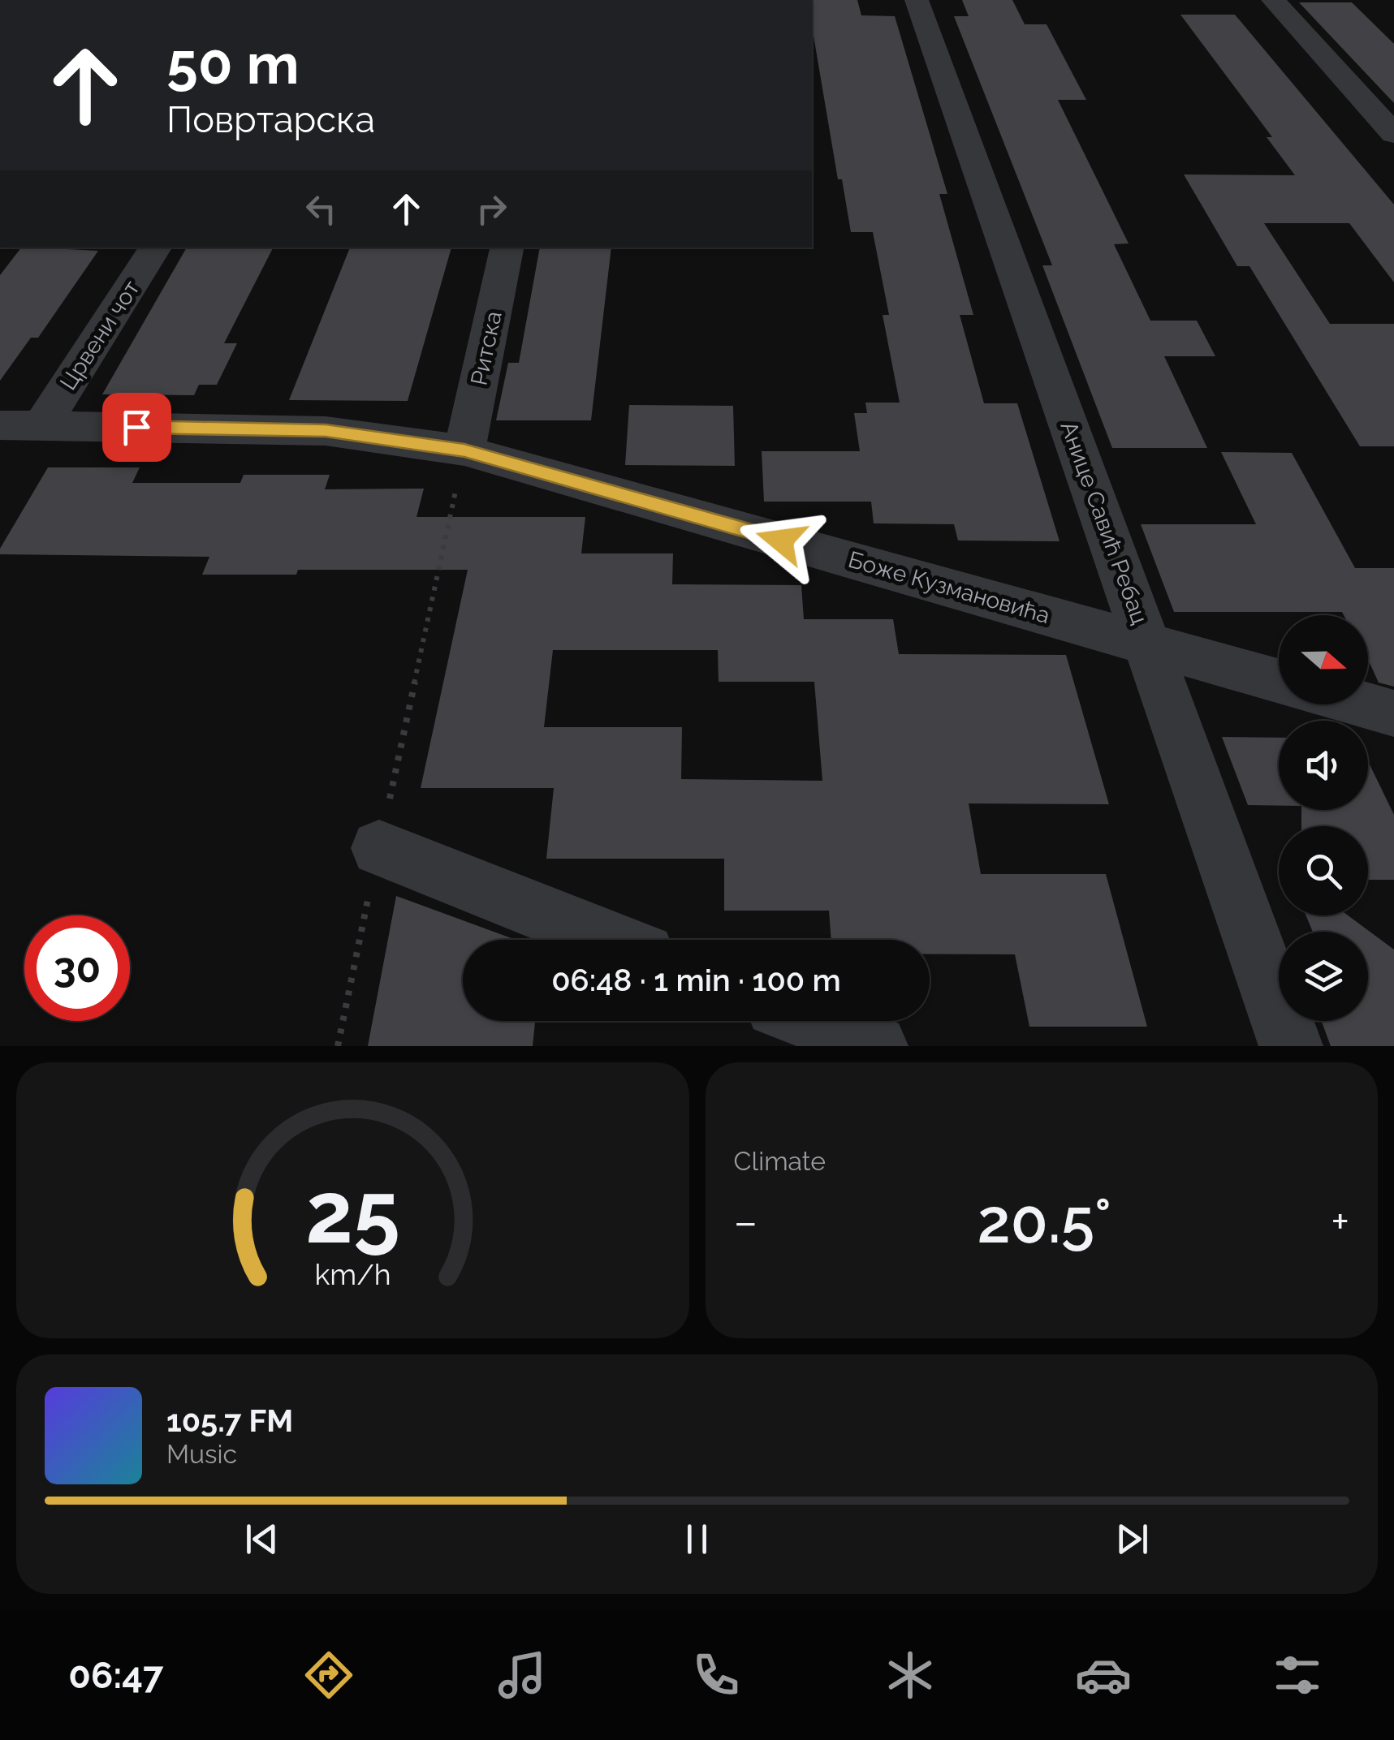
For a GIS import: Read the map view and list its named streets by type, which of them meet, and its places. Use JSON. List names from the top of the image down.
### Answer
{
  "streets": {
    "street": [
      "Црвени чот",
      "Ритска",
      "Анице Савић Ребац",
      "Боже Кузмановића"
    ]
  },
  "crossings": [
    ["Црвени чот", "Боже Кузмановића"],
    ["Ритска", "Боже Кузмановића"],
    ["Анице Савић Ребац", "Боже Кузмановића"]
  ],
  "north": "right",
  "page": {
    "turn": ["50 m", "Повртарска"],
    "limit": "30",
    "trip": "06:48 · 1 min · 100 m",
    "tile": "Climate",
    "heat": ["−", "20.5°", "+"],
    "song": ["105.7 FM", "Music"],
    "tabs": "06:47",
    "gauge": ["25", "km/h"]
  }
}
